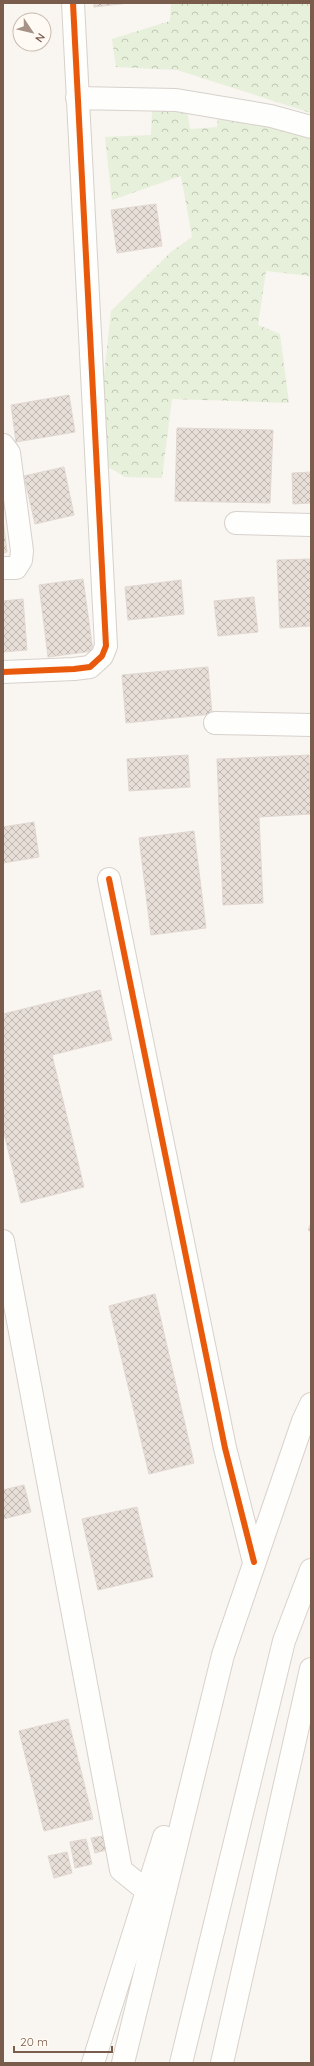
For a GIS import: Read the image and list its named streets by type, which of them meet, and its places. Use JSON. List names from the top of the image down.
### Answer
{
  "scale_bar": "20 m",
  "north": "bottom right"
}
